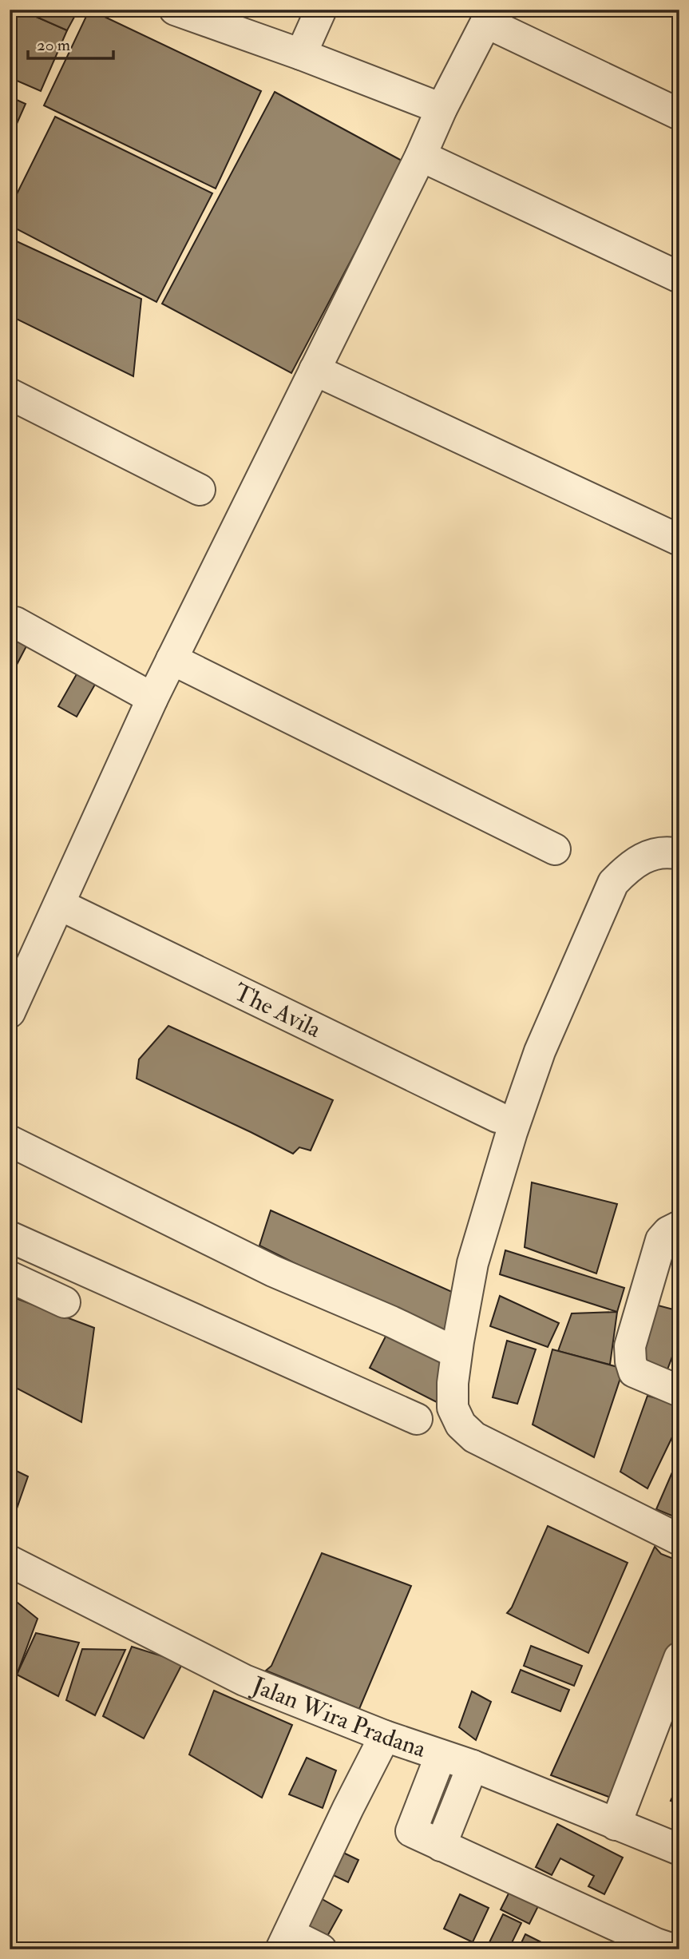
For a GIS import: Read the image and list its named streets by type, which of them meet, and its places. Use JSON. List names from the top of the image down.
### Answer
{
  "streets": {
    "street": ["The Avila", "Jalan Wira Pradana"]
  },
  "scale_bar": "20 m"
}
